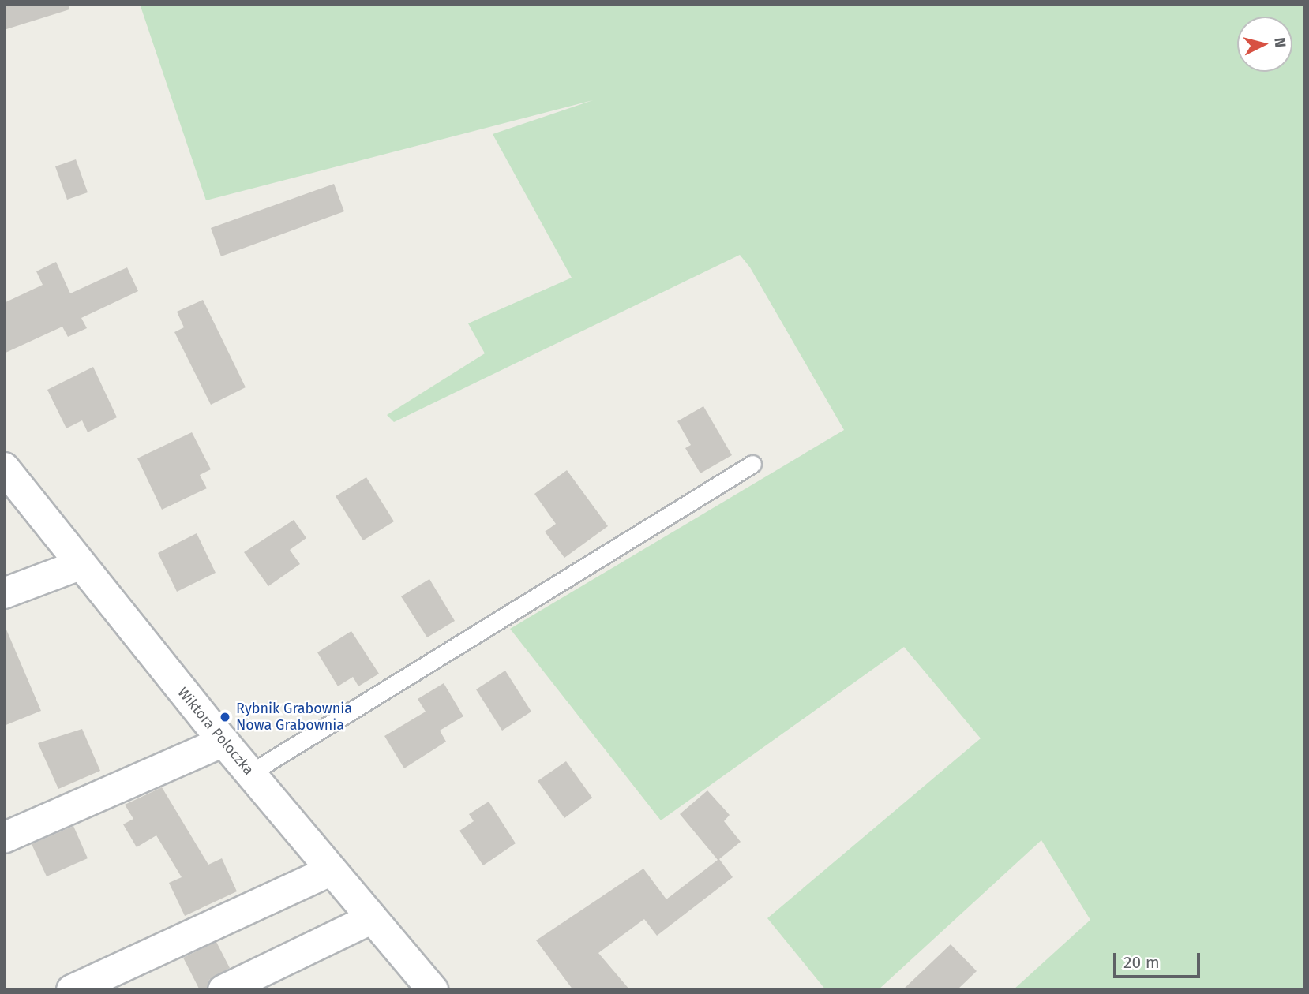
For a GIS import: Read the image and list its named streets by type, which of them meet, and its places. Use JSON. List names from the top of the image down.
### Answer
{
  "streets": {
    "street": ["Wiktora Poloczka"]
  },
  "places": ["Rybnik Grabownia Nowa Grabownia"],
  "scale_bar": "20 m",
  "north": "right"
}
